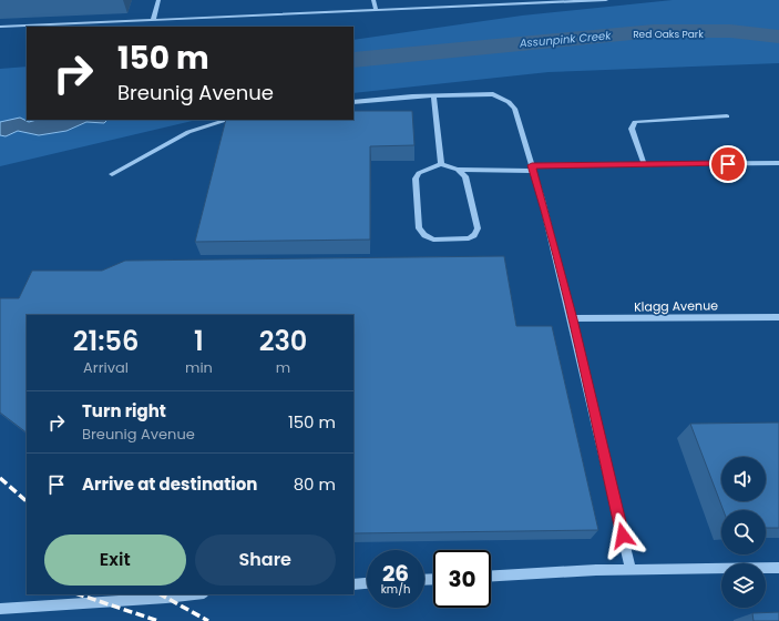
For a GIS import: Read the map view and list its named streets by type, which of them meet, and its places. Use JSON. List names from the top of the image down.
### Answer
{
  "streets": {
    "street": ["Klagg Avenue"]
  },
  "water": ["Assunpink Creek"],
  "parks": ["Red Oaks Park"],
  "page": {
    "turn": ["150 m", "Breunig Avenue"],
    "eta": [
      "21:56",
      "Arrival",
      "1",
      "min",
      "230",
      "m"
    ],
    "list": [
      {
        "name": "Turn right",
        "note": "Breunig Avenue",
        "value": "150 m"
      },
      {
        "name": "Arrive at destination",
        "value": "80 m"
      }
    ],
    "buttons": ["Exit", "Share"],
    "speed": "26 km/h",
    "limit": "30"
  }
}
